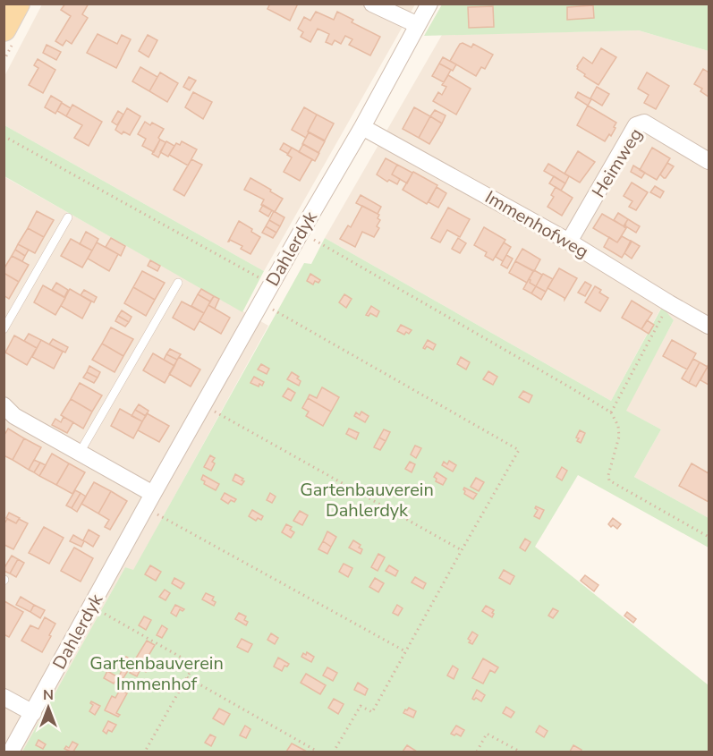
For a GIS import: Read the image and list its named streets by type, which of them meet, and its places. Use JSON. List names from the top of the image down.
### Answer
{
  "streets": {
    "street": ["Heimweg", "Immenhofweg", "Dahlerdyk"]
  },
  "crossings": [
    ["Heimweg", "Immenhofweg"],
    ["Immenhofweg", "Dahlerdyk"]
  ],
  "parks": ["Gartenbauverein Dahlerdyk", "Gartenbauverein Immenhof"],
  "north": "top"
}
